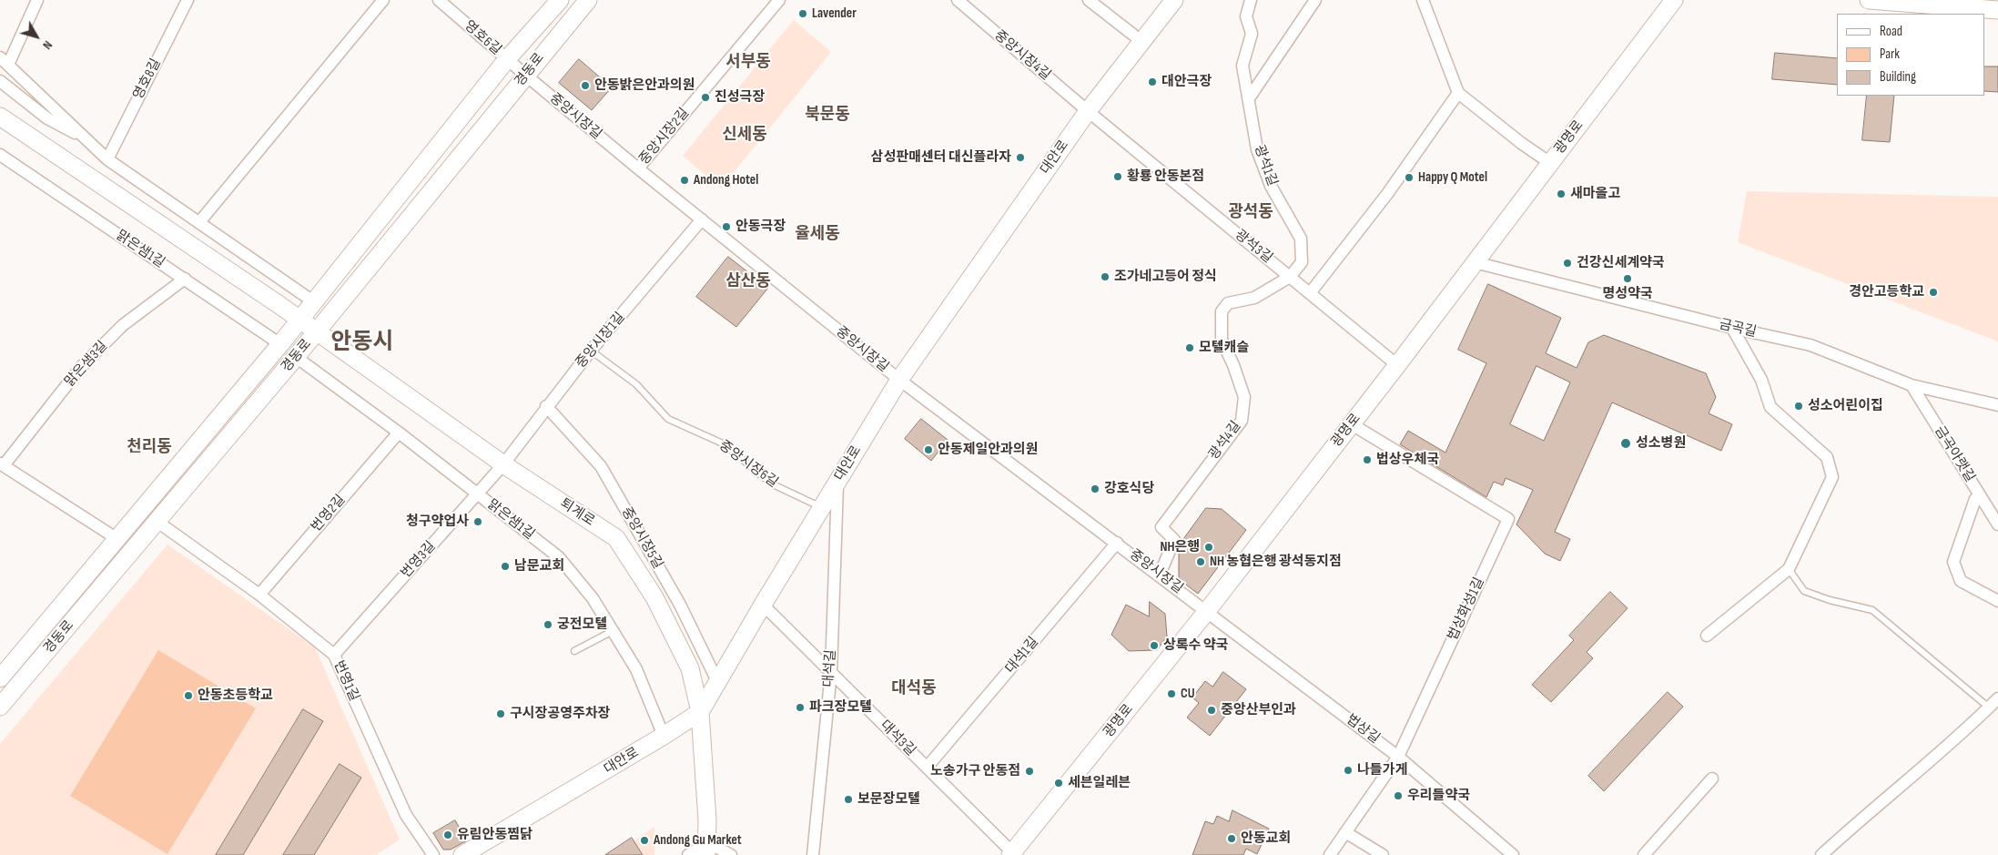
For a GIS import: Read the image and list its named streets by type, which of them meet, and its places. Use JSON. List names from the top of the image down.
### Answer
{
  "streets": {
    "street": [
      "영호6길",
      "중앙시장4길",
      "경동로",
      "영호8길",
      "중앙시장길",
      "중앙시장2길",
      "광명로",
      "대안로",
      "광석1길",
      "광석3길",
      "맑은샘1길",
      "금곡길",
      "중앙시장1길",
      "맑은샘3길",
      "광석4길",
      "금곡아랫길",
      "퇴계로",
      "번영2길",
      "중앙시장5길",
      "번영3길",
      "법상화성1길",
      "대석1길",
      "대석길",
      "번영1길",
      "법상길",
      "대석3길"
    ],
    "lane": ["중앙시장6길"]
  },
  "crossings": [
    ["영호6길", "경동로"],
    ["영호6길", "중앙시장길"],
    ["중앙시장4길", "대안로"],
    ["중앙시장4길", "광석3길"],
    ["경동로", "중앙시장길"],
    ["경동로", "맑은샘1길"],
    ["경동로", "퇴계로"],
    ["경동로", "번영1길"],
    ["중앙시장길", "중앙시장2길"],
    ["중앙시장길", "광명로"],
    ["중앙시장길", "대안로"],
    ["중앙시장길", "중앙시장1길"],
    ["중앙시장길", "광석4길"],
    ["중앙시장길", "대석1길"],
    ["중앙시장길", "법상길"],
    ["광명로", "광석3길"],
    ["광명로", "금곡길"],
    ["광명로", "법상화성1길"],
    ["광명로", "법상길"],
    ["광명로", "대석3길"],
    ["대안로", "광석3길"],
    ["대안로", "맑은샘1길"],
    ["대안로", "중앙시장6길"],
    ["대안로", "퇴계로"],
    ["대안로", "중앙시장5길"],
    ["대안로", "대석길"],
    ["대안로", "대석3길"],
    ["광석1길", "광석3길"],
    ["광석1길", "광석4길"],
    ["광석3길", "광석4길"],
    ["맑은샘1길", "맑은샘3길"],
    ["맑은샘1길", "번영2길"],
    ["맑은샘1길", "번영3길"],
    ["금곡길", "금곡아랫길"],
    ["중앙시장1길", "중앙시장6길"],
    ["중앙시장1길", "퇴계로"],
    ["중앙시장1길", "중앙시장5길"],
    ["중앙시장1길", "번영3길"],
    ["퇴계로", "번영3길"],
    ["번영2길", "번영1길"],
    ["번영3길", "번영1길"],
    ["법상화성1길", "법상길"],
    ["대석1길", "대석3길"],
    ["대석길", "대석3길"]
  ],
  "districts": [
    "서부동",
    "북문동",
    "신세동",
    "광석동",
    "율세동",
    "삼산동",
    "안동시",
    "천리동",
    "대석동"
  ],
  "places": [
    "Lavender",
    "대안극장",
    "안동밝은안과의원",
    "진성극장",
    "삼성판매센터 대신플라자",
    "황룡 안동본점",
    "Happy Q Motel",
    "Andong Hotel",
    "새마을고",
    "안동극장",
    "건강신세계약국",
    "조가네고등어 정식",
    "명성약국",
    "경안고등학교",
    "모텔캐슬",
    "성소어린이집",
    "성소병원",
    "안동제일안과의원",
    "법상우체국",
    "강호식당",
    "청구약업사",
    "NH은행",
    "NH 농협은행 광석동지점",
    "남문교회",
    "궁전모텔",
    "상록수 약국",
    "CU",
    "안동초등학교",
    "파크장모텔",
    "중앙산부인과",
    "구시장공영주차장",
    "나들가게",
    "노송가구 안동점",
    "세븐일레븐",
    "우리들약국",
    "보문장모텔",
    "유림안동찜닭",
    "안동교회",
    "Andong Gu Market"
  ],
  "legend": ["Road", "Park", "Building"],
  "north": "bottom right"
}
